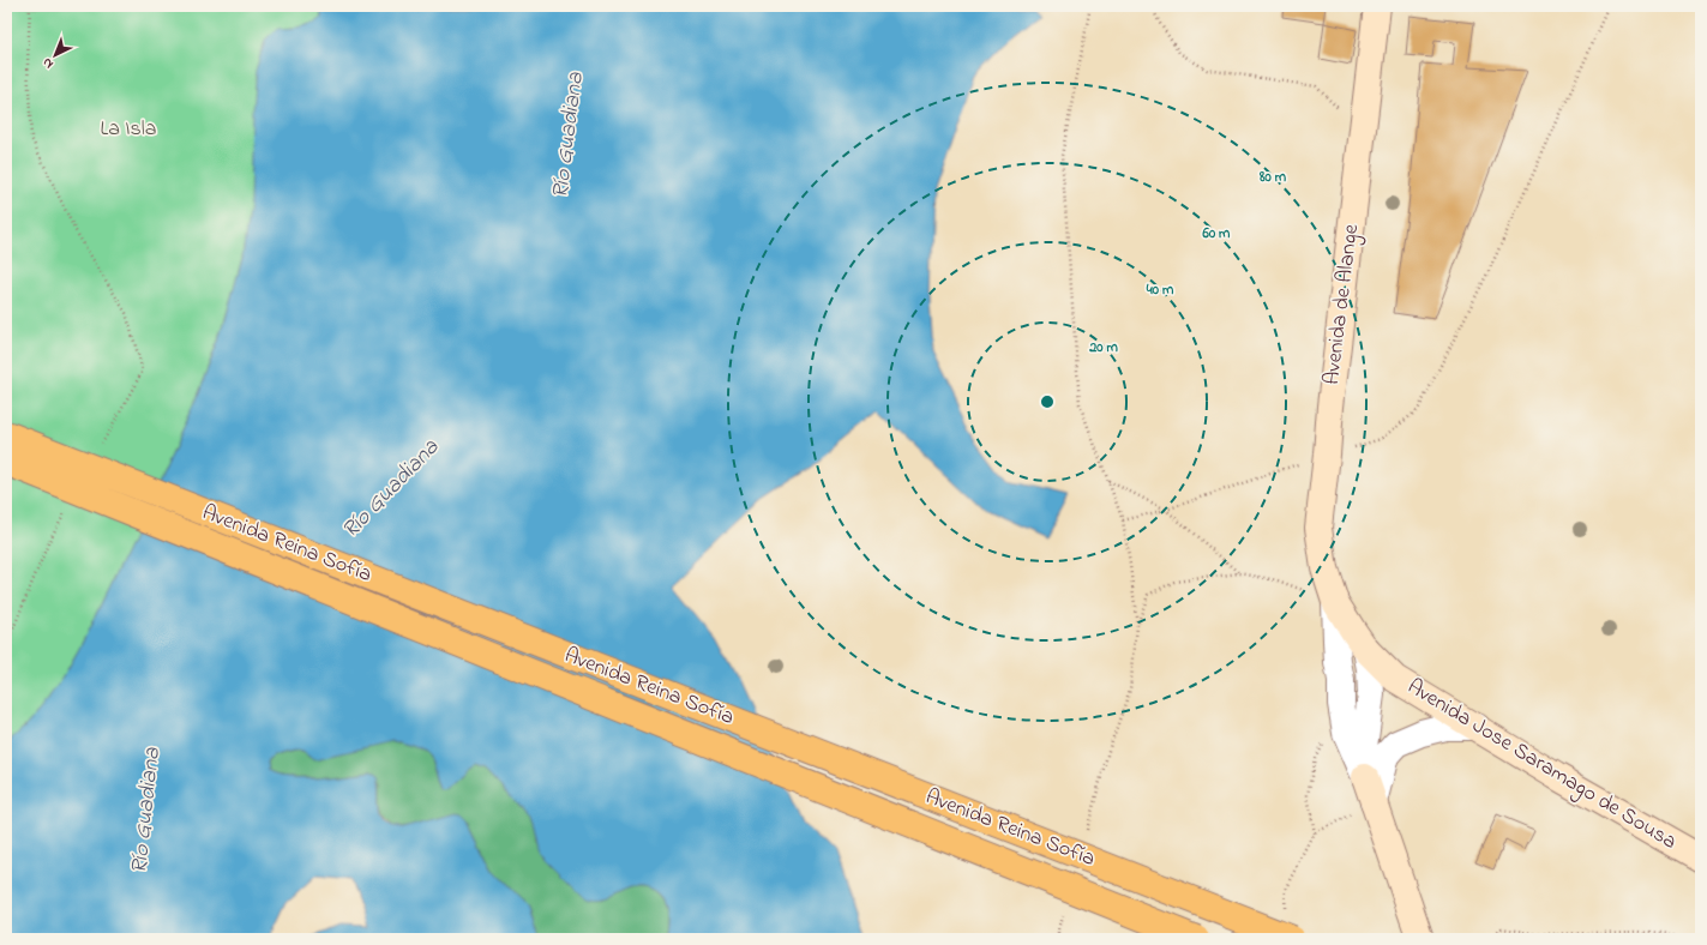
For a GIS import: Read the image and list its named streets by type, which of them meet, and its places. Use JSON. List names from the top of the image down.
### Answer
{
  "streets": {
    "highway": ["Avenida Reina Sofía"],
    "street": ["Avenida de Alange", "Avenida Jose Saramago de Sousa"]
  },
  "crossings": [
    ["Avenida de Alange", "Avenida Jose Saramago de Sousa"]
  ],
  "water": ["Río Guadiana"],
  "parks": ["La Isla"],
  "north": "bottom left",
  "rings": [
    "80 m",
    "60 m",
    "40 m",
    "20 m"
  ]
}
